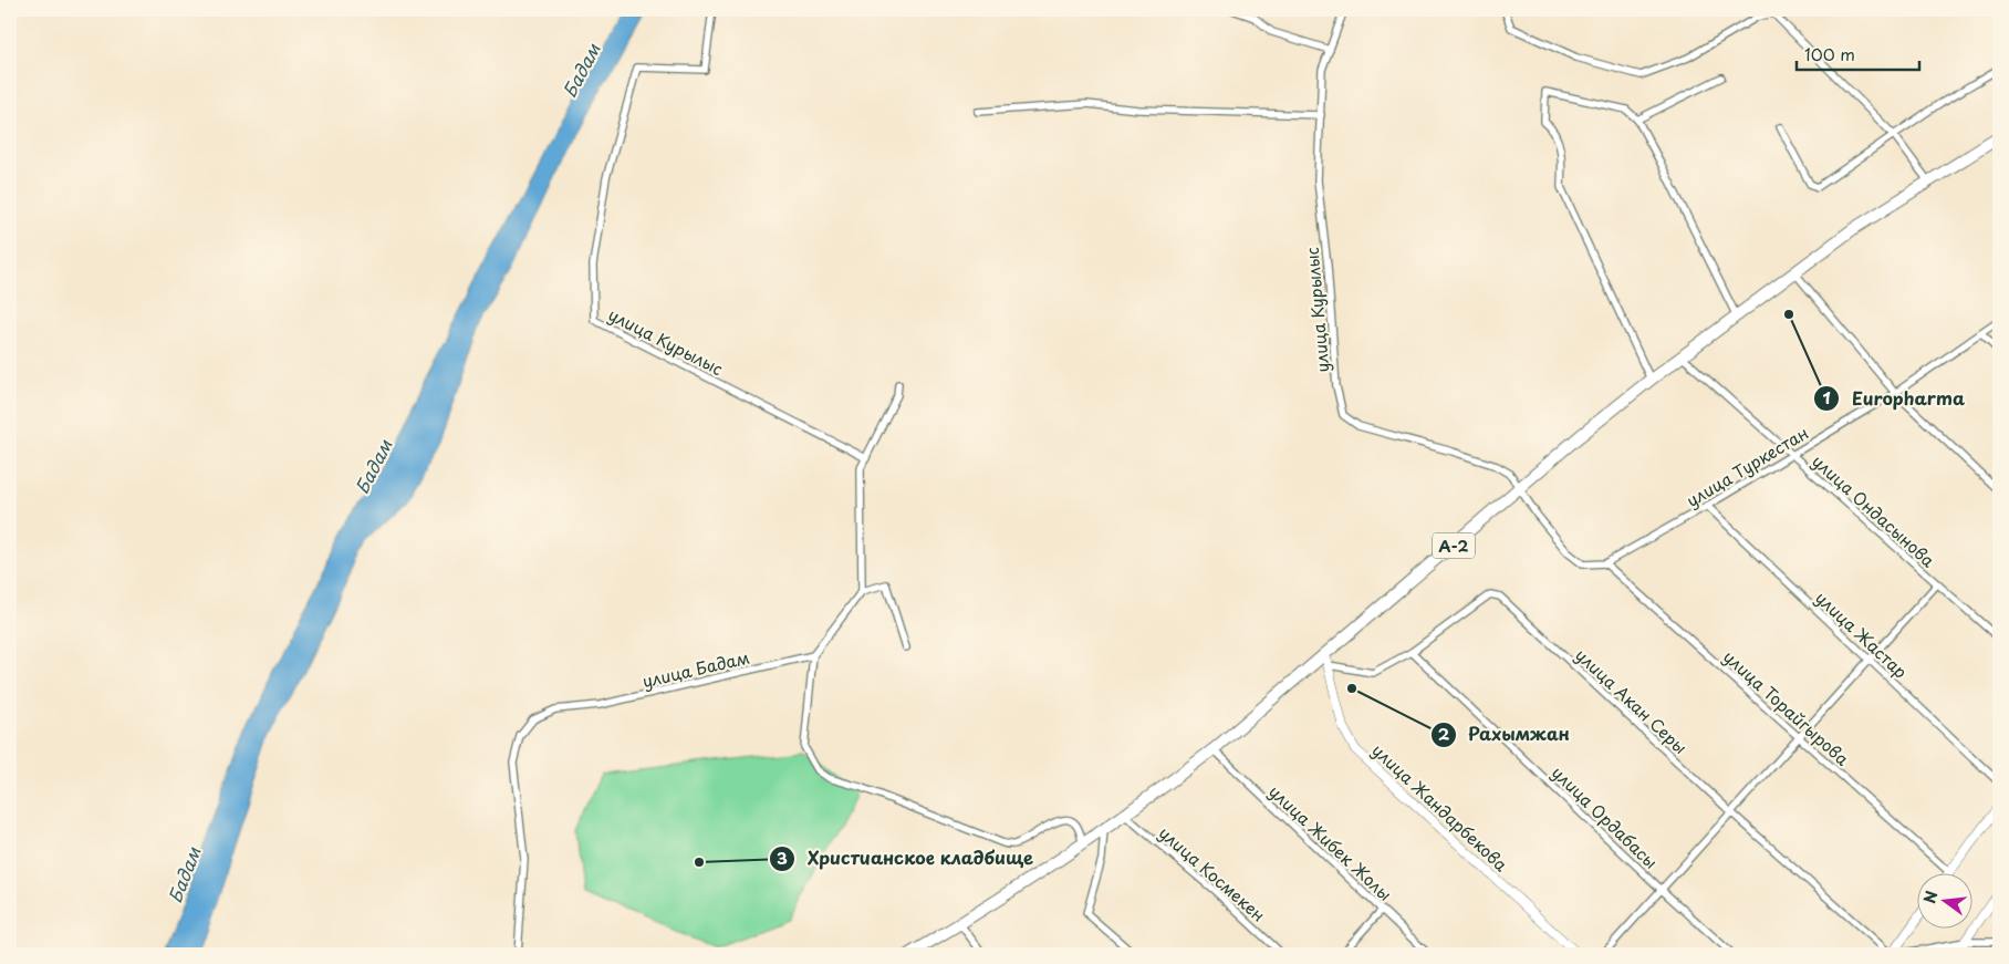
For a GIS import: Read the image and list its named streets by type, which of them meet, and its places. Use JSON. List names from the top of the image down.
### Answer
{
  "streets": {
    "highway": ["A-2"],
    "street": [
      "улица Курылыс",
      "улица Туркестан",
      "улица Ондасынова",
      "улица Жастар",
      "улица Бадам",
      "улица Акан Серы",
      "улица Торайгырова",
      "улица Жандарбекова",
      "улица Ордабасы",
      "улица Жибек Жолы",
      "улица Космекен"
    ]
  },
  "crossings": [
    ["улица Курылыс", "A-2"],
    ["улица Туркестан", "улица Ондасынова"],
    ["улица Туркестан", "улица Жастар"],
    ["улица Туркестан", "улица Торайгырова"],
    ["улица Ондасынова", "A-2"],
    ["A-2", "улица Акан Серы"],
    ["A-2", "улица Жандарбекова"],
    ["A-2", "улица Жибек Жолы"],
    ["A-2", "улица Космекен"],
    ["улица Акан Серы", "улица Жандарбекова"],
    ["улица Акан Серы", "улица Ордабасы"]
  ],
  "water": ["Бадам"],
  "places": ["Europharma", "Рахымжан", "Христианское кладбище"],
  "scale_bar": "100 m",
  "north": "left"
}
